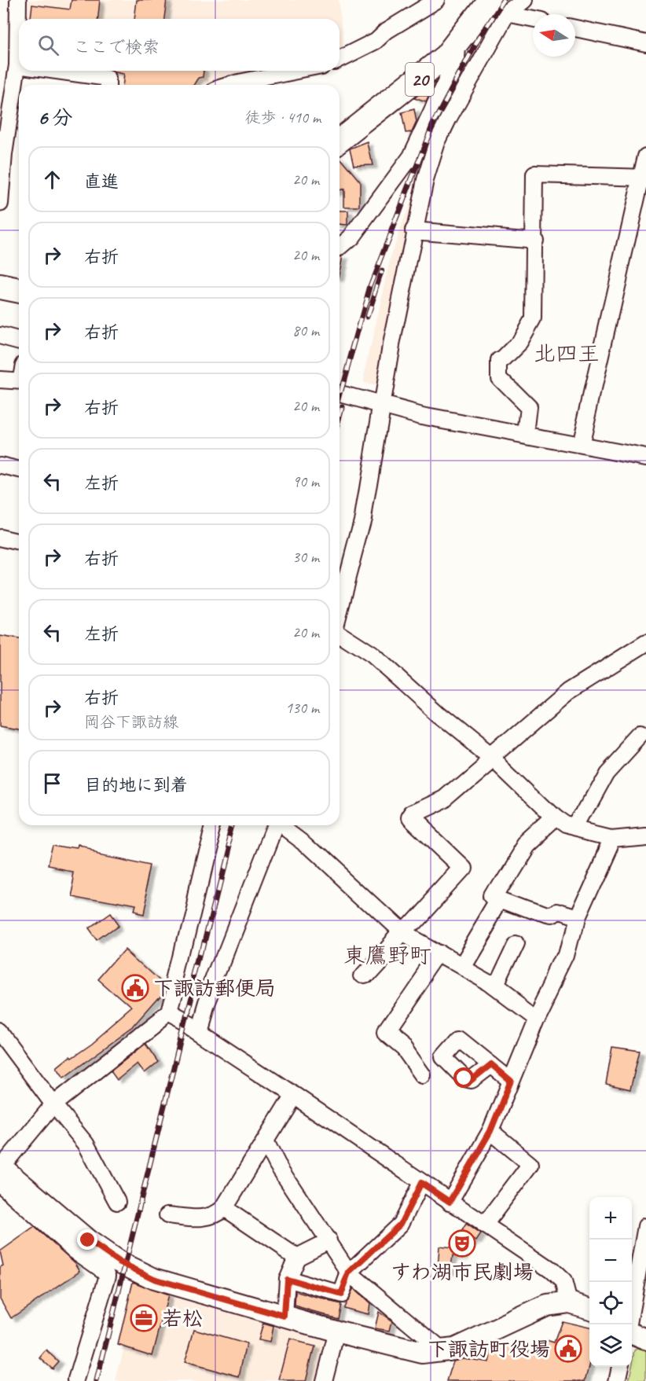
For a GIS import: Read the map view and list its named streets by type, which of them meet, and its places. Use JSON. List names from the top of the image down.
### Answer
{
  "streets": {
    "highway": ["20"]
  },
  "districts": ["北四王", "東鷹野町"],
  "places": {
    "public building": ["下諏訪郵便局", "下諏訪町役場"],
    "theatre": ["すわ湖市民劇場"],
    "office": ["若松"]
  },
  "north": "left",
  "page": {
    "search": "ここで検索",
    "heading": ["6 分", "徒歩 · 410 m"],
    "list": [
      ["直進", "20 m"],
      ["右折", "20 m"],
      ["右折", "80 m"],
      ["右折", "20 m"],
      ["左折", "90 m"],
      ["右折", "30 m"],
      ["左折", "20 m"],
      ["右折", "岡谷下諏訪線", "130 m"],
      "目的地に到着"
    ],
    "map_buttons": ["+", "−"]
  }
}
